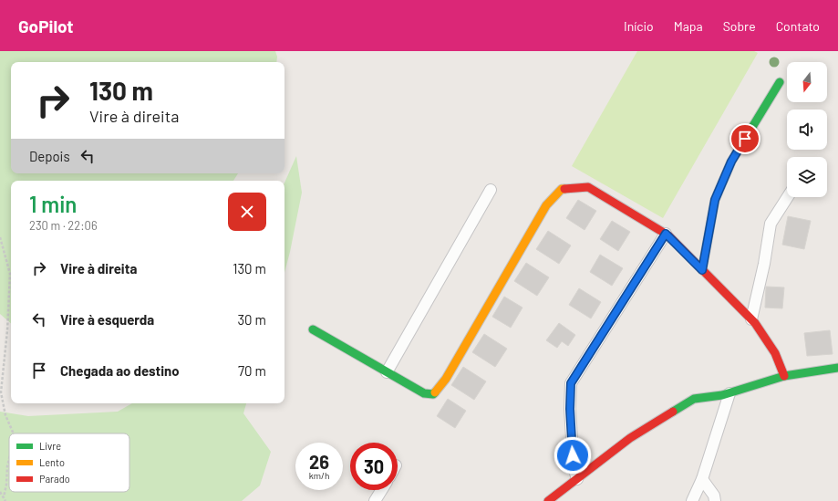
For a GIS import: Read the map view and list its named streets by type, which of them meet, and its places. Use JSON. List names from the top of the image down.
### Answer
{
  "legend": ["Livre", "Lento", "Parado"],
  "north": "bottom",
  "page": {
    "header": "GoPilot",
    "nav": [
      "Início",
      "Mapa",
      "Sobre",
      "Contato"
    ],
    "turn": ["130 m", "Vire à direita"],
    "then": "Depois",
    "heading": ["1 min", "230 m · 22:06"],
    "list": [
      {
        "name": "Vire à direita",
        "value": "130 m"
      },
      {
        "name": "Vire à esquerda",
        "value": "30 m"
      },
      {
        "name": "Chegada ao destino",
        "value": "70 m"
      }
    ],
    "speed": "26 km/h",
    "limit": "30"
  }
}
